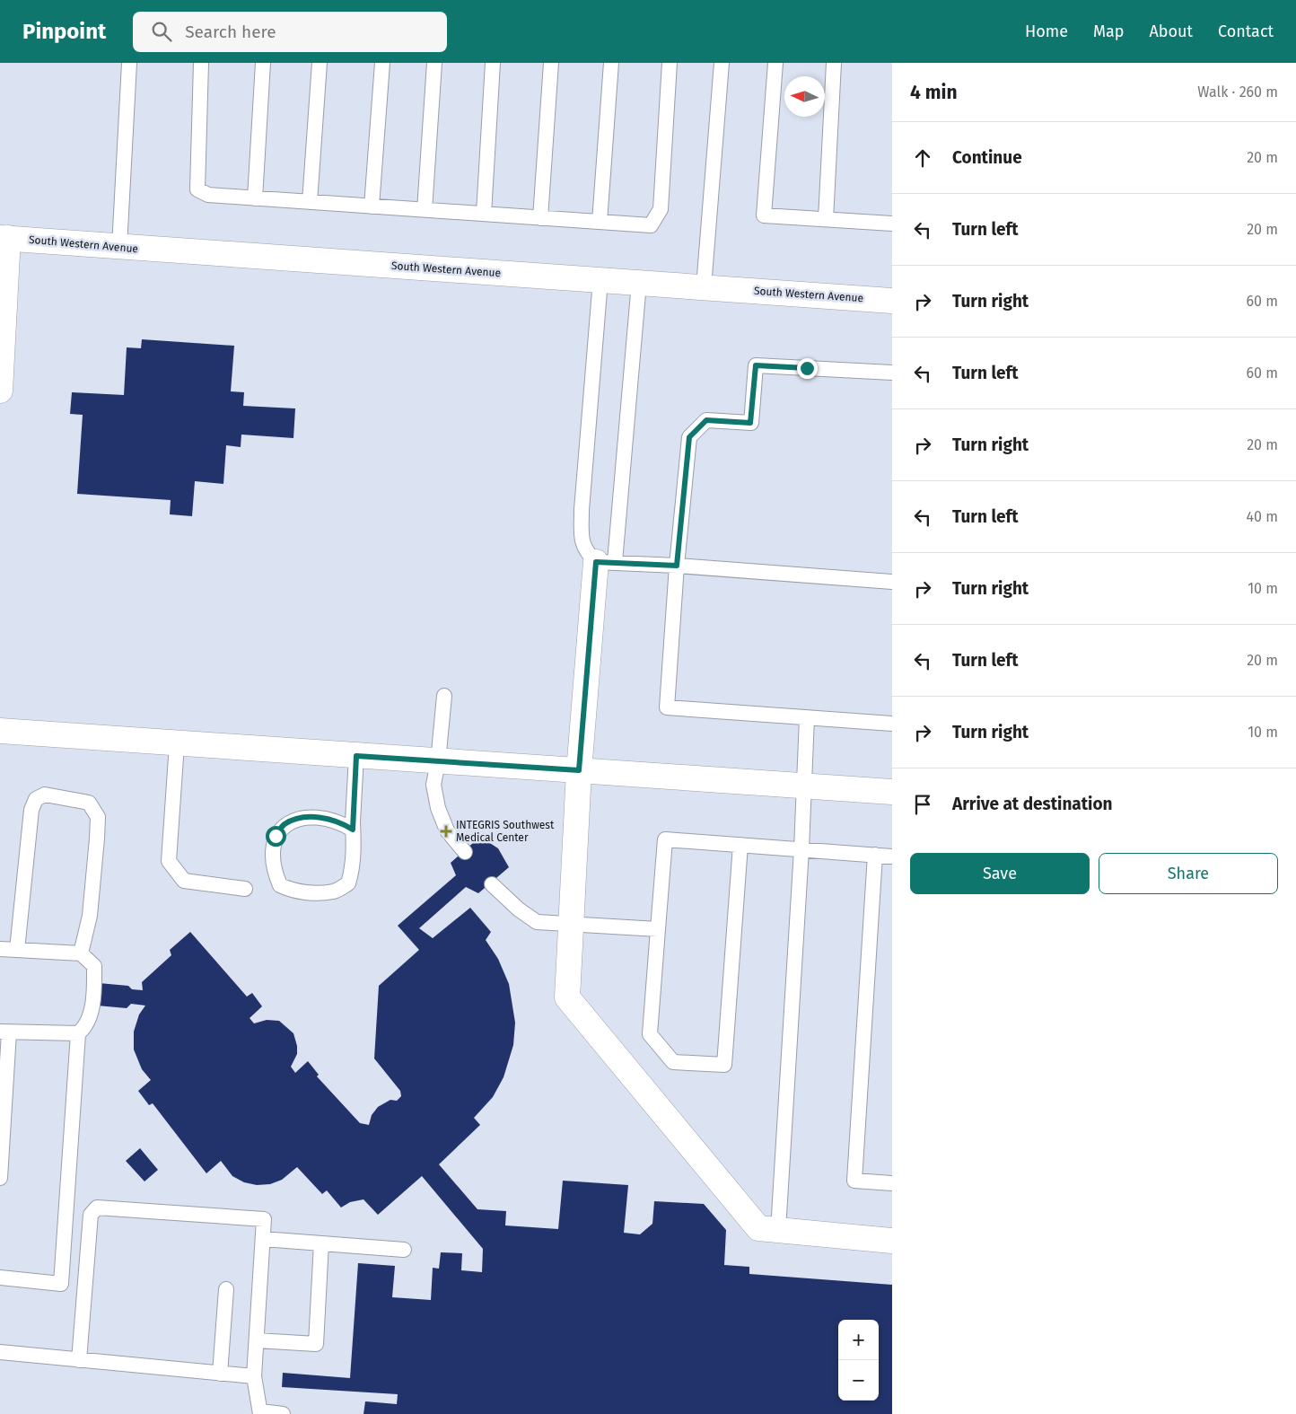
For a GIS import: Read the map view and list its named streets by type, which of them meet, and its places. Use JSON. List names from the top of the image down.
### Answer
{
  "streets": {
    "street": ["South Western Avenue"]
  },
  "places": {
    "health": ["INTEGRIS Southwest Medical Center"]
  },
  "north": "left",
  "page": {
    "header": "Pinpoint",
    "search": "Search here",
    "nav": [
      "Home",
      "Map",
      "About",
      "Contact"
    ],
    "heading": ["4 min", "Walk · 260 m"],
    "list": [
      ["Continue", "20 m"],
      ["Turn left", "20 m"],
      ["Turn right", "60 m"],
      ["Turn left", "60 m"],
      ["Turn right", "20 m"],
      ["Turn left", "40 m"],
      ["Turn right", "10 m"],
      ["Turn left", "20 m"],
      ["Turn right", "10 m"],
      "Arrive at destination"
    ],
    "buttons": ["Save", "Share"],
    "map_buttons": ["+", "−"]
  }
}
